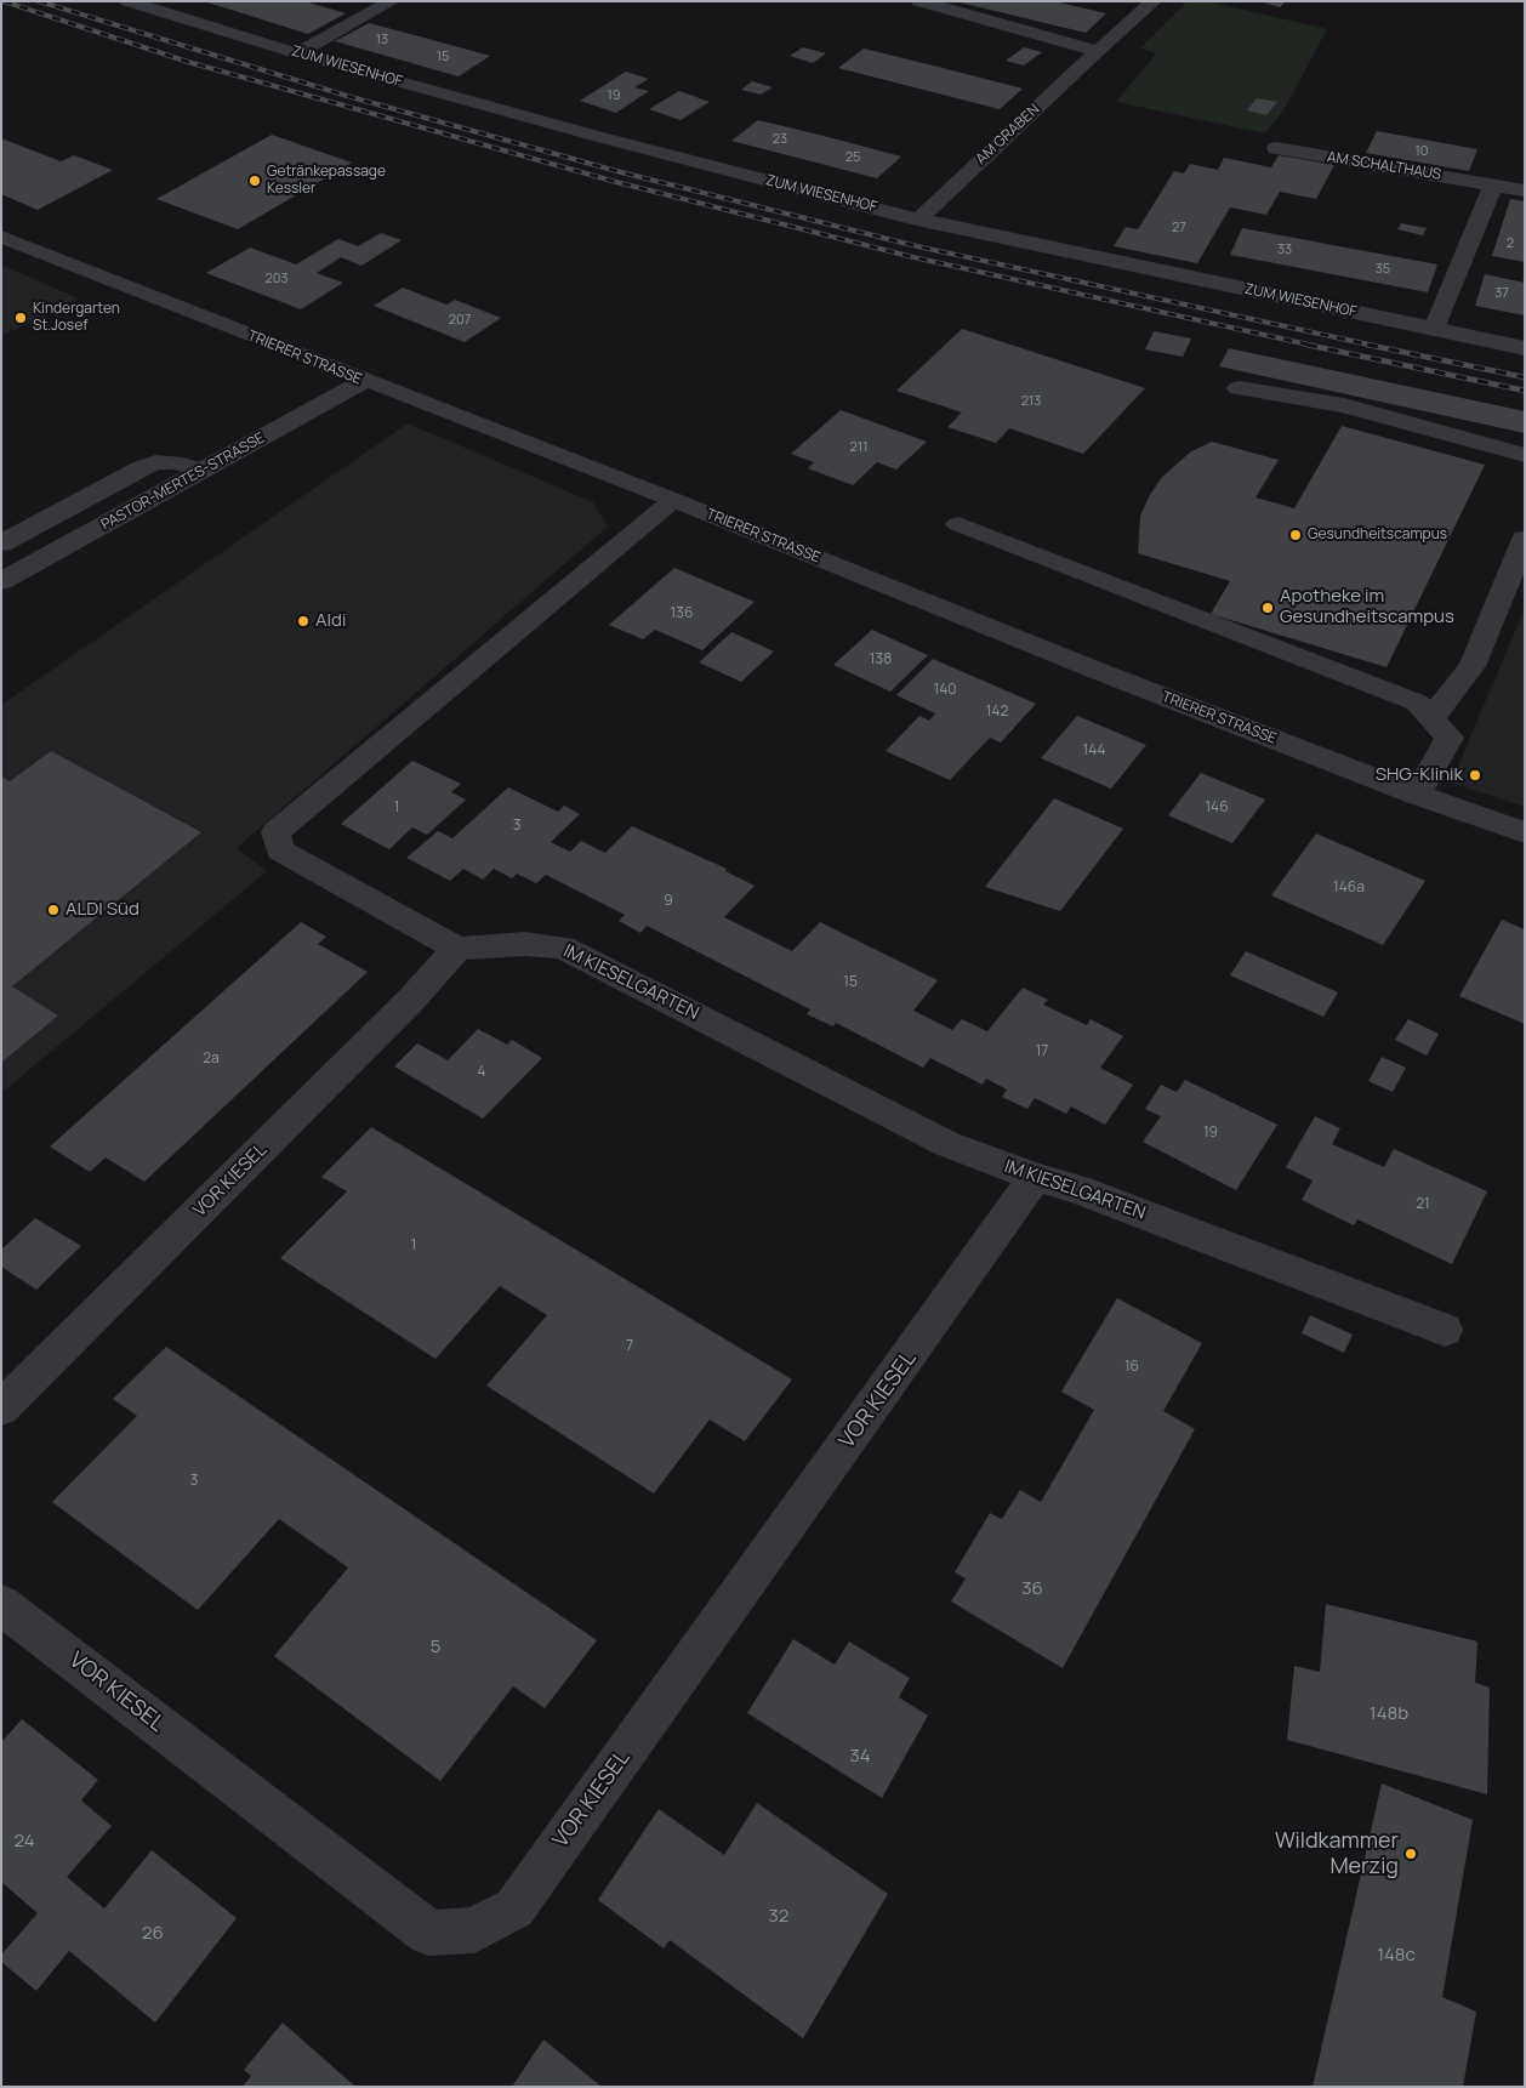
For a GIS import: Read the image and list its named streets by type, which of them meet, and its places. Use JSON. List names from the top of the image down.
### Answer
{
  "streets": {
    "street": [
      "ZUM WIESENHOF",
      "AM GRABEN",
      "AM SCHALTHAUS",
      "TRIERER STRASSE",
      "PASTOR-MERTES-STRASSE",
      "IM KIESELGARTEN",
      "VOR KIESEL"
    ]
  },
  "crossings": [
    ["ZUM WIESENHOF", "AM GRABEN"],
    ["TRIERER STRASSE", "PASTOR-MERTES-STRASSE"],
    ["IM KIESELGARTEN", "VOR KIESEL"]
  ],
  "places": [
    "Getränkepassage Kessler",
    "Kindergarten St.Josef",
    "Gesundheitscampus",
    "Apotheke im Gesundheitscampus",
    "Aldi",
    "SHG-Klinik",
    "ALDI Süd",
    "Wildkammer Merzig"
  ],
  "house_numbers": [
    "13",
    "15",
    "19",
    "23",
    "10",
    "25",
    "27",
    "2",
    "33",
    "35",
    "203",
    "37",
    "207",
    "213",
    "211",
    "136",
    "138",
    "140",
    "142",
    "144",
    "1",
    "146",
    "3",
    "146a",
    "9",
    "15",
    "17",
    "2a",
    "4",
    "19",
    "21",
    "1",
    "7",
    "16",
    "3",
    "36",
    "5",
    "148b",
    "34",
    "24",
    "32",
    "26",
    "148c"
  ]
}
